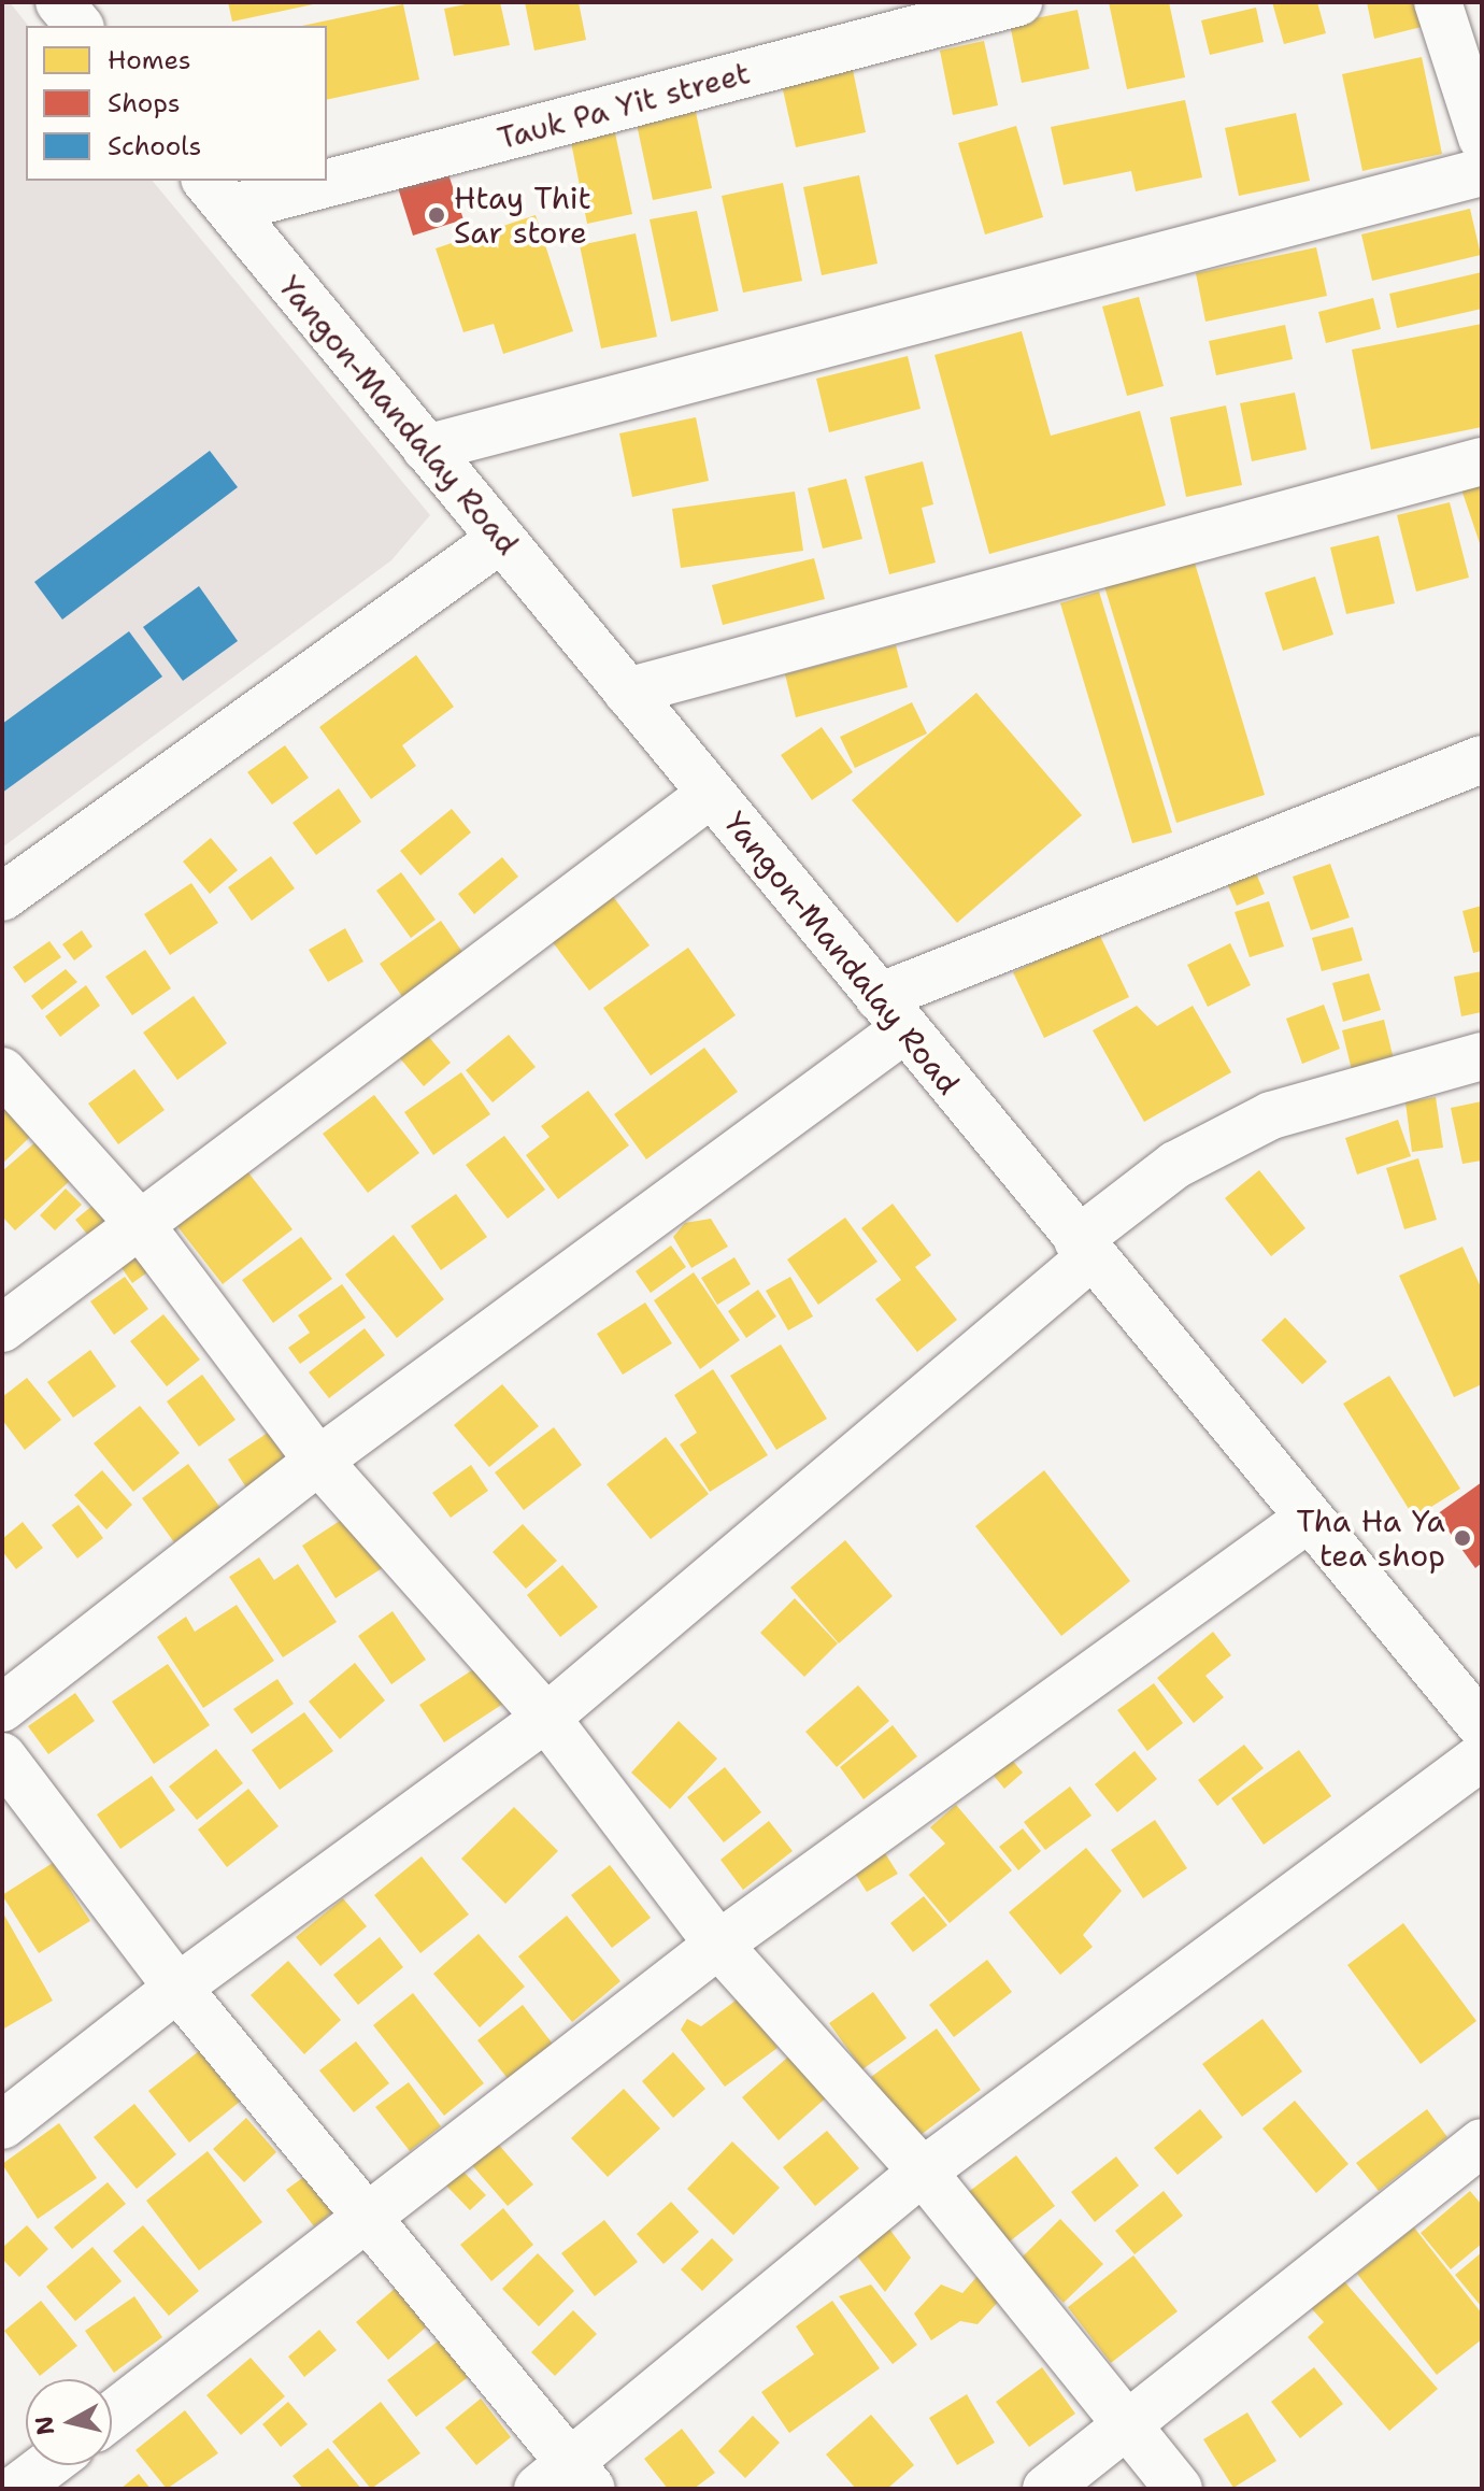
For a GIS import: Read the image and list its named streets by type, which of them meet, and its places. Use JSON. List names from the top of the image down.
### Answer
{
  "streets": {
    "main road": ["Tauk Pa Yit street", "Yangon-Mandalay Road"]
  },
  "crossings": [
    ["Tauk Pa Yit street", "Yangon-Mandalay Road"]
  ],
  "places": ["Htay Thit Sar store", "Tha Ha Ya tea shop"],
  "legend": ["Homes", "Shops", "Schools"],
  "north": "left"
}
